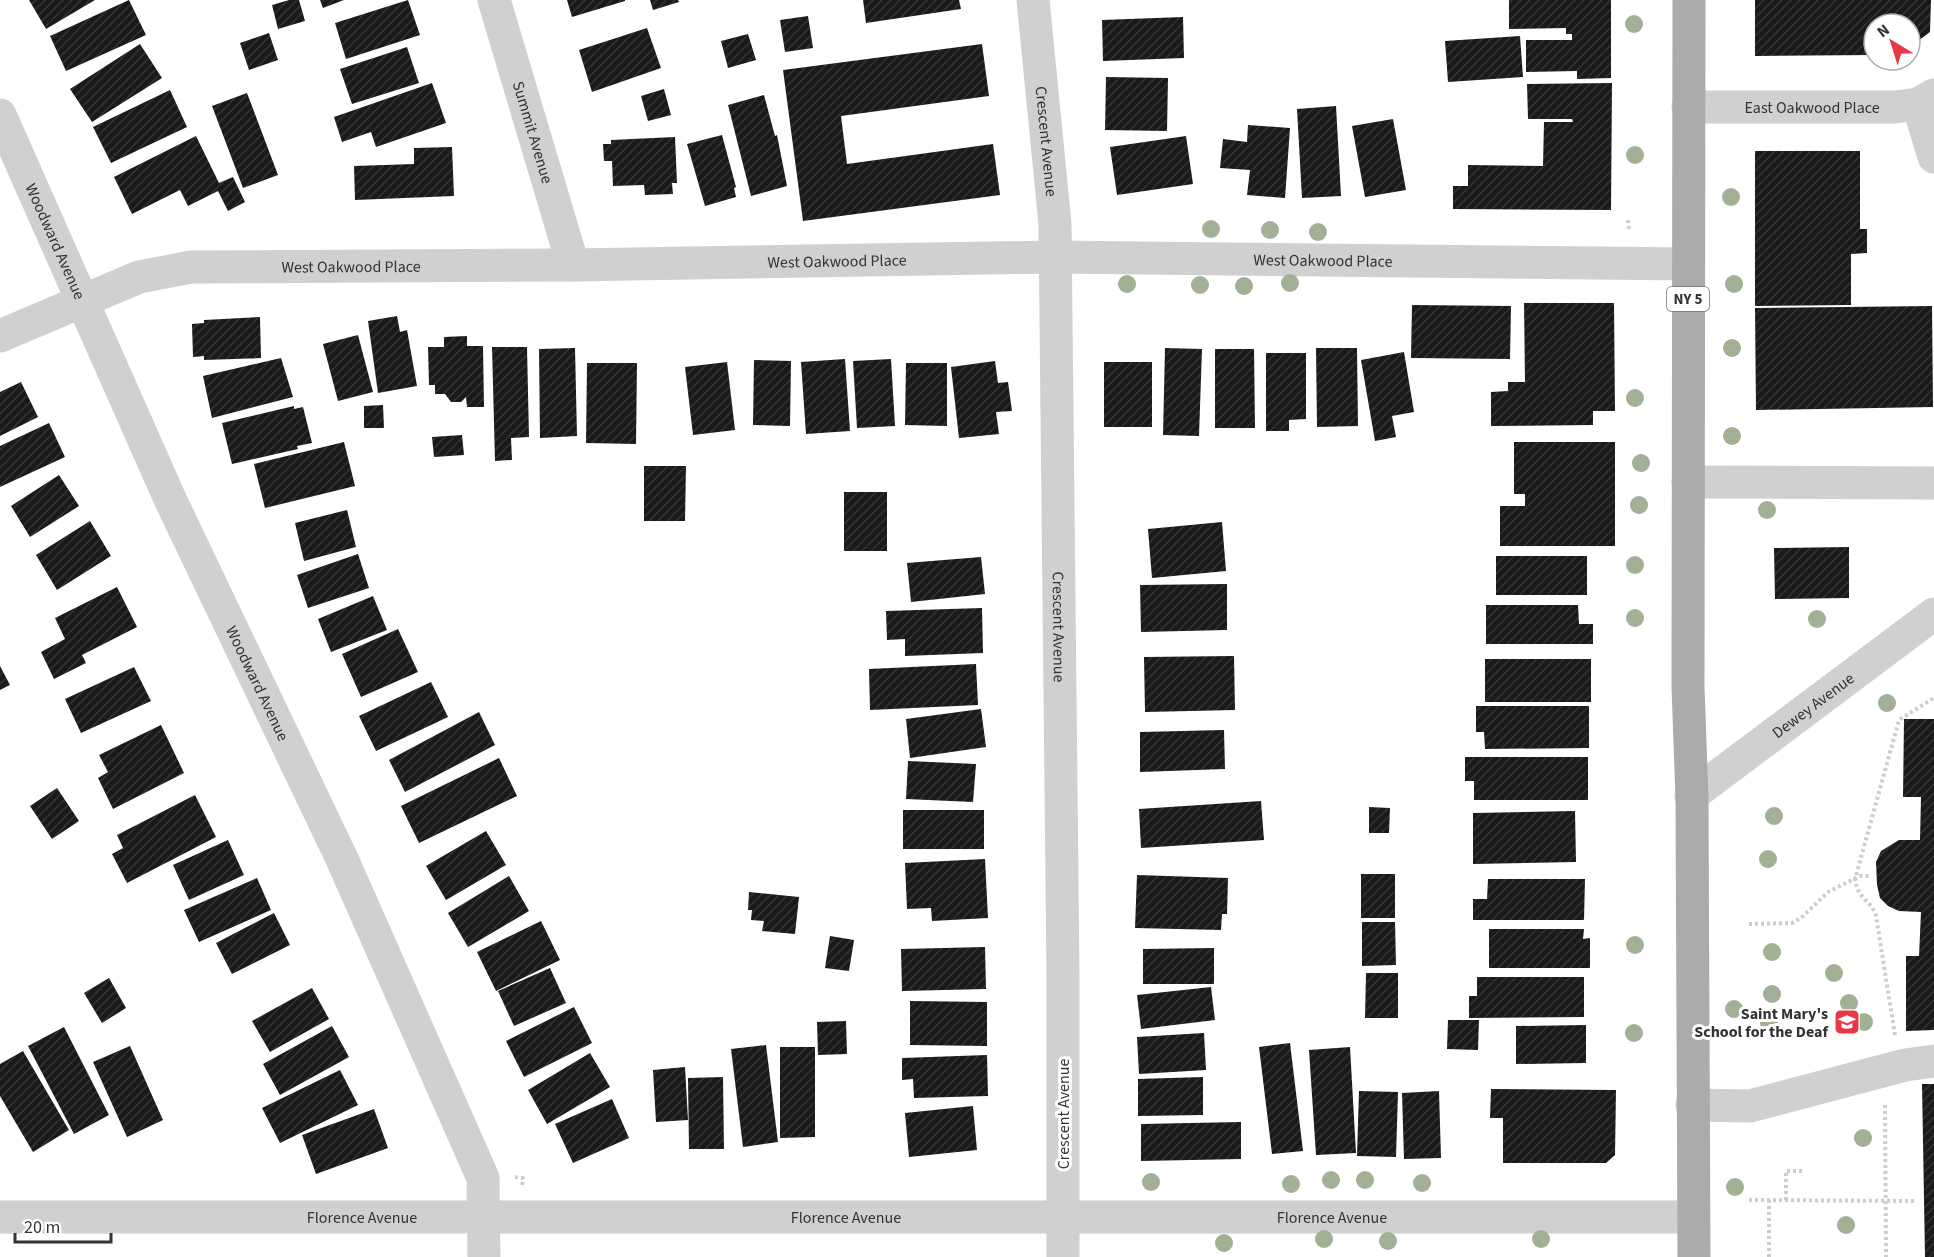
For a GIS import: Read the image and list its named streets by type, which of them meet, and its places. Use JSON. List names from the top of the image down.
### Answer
{
  "streets": {
    "main road": ["NY 5"],
    "street": [
      "East Oakwood Place",
      "Summit Avenue",
      "Crescent Avenue",
      "Woodward Avenue",
      "West Oakwood Place",
      "Dewey Avenue",
      "Florence Avenue"
    ]
  },
  "crossings": [
    ["East Oakwood Place", "NY 5"],
    ["Summit Avenue", "West Oakwood Place"],
    ["Crescent Avenue", "West Oakwood Place"],
    ["Crescent Avenue", "Florence Avenue"],
    ["Woodward Avenue", "West Oakwood Place"],
    ["Woodward Avenue", "Florence Avenue"],
    ["West Oakwood Place", "NY 5"],
    ["NY 5", "Dewey Avenue"],
    ["NY 5", "Florence Avenue"]
  ],
  "places": {
    "school or university": ["Saint Mary's School for the Deaf"]
  },
  "scale_bar": "20 m",
  "north": "top left"
}
